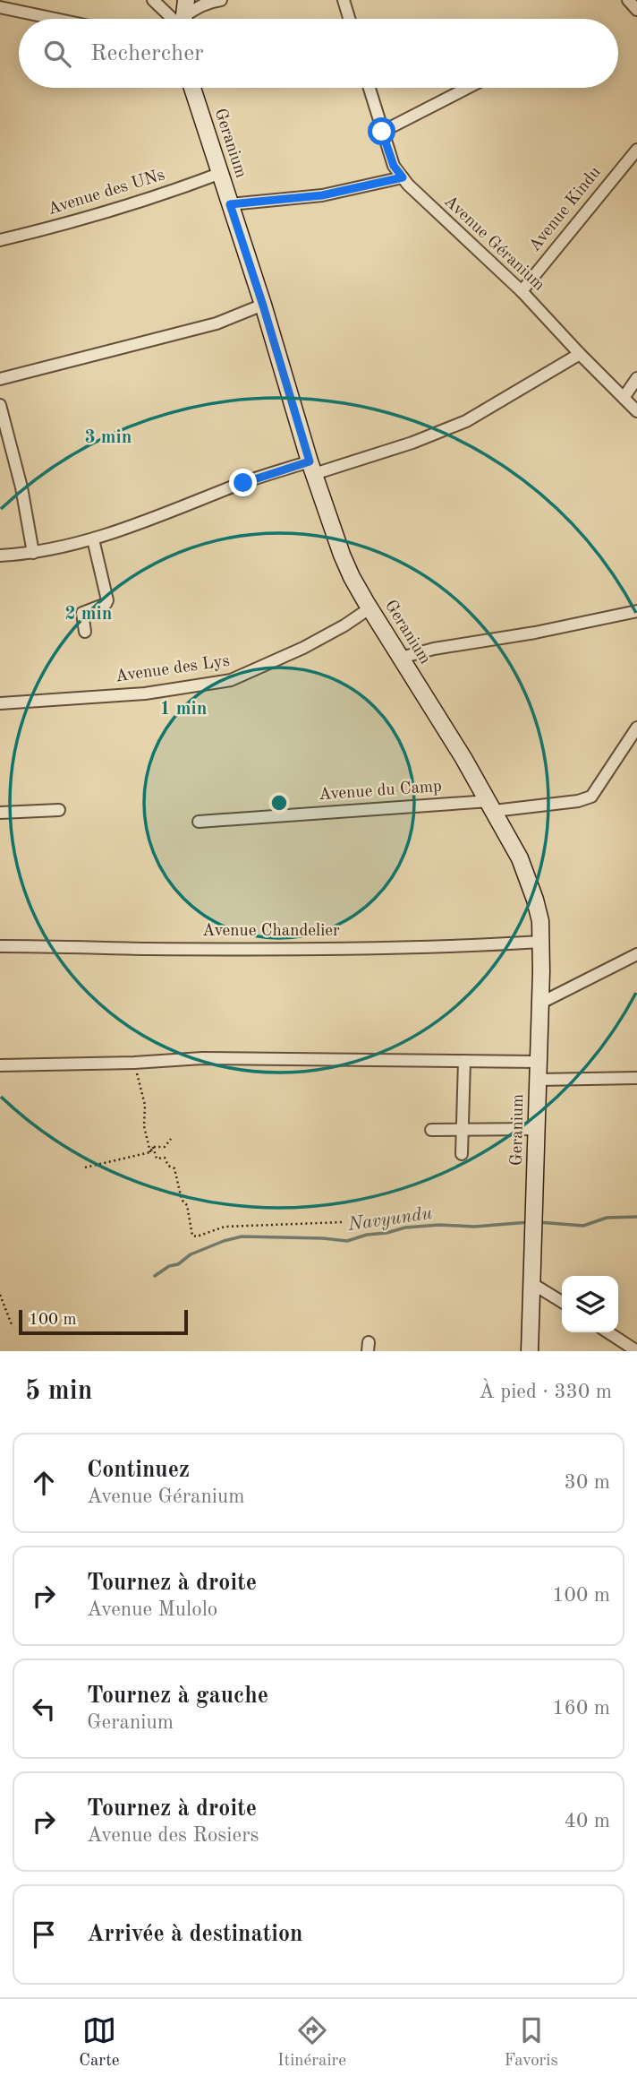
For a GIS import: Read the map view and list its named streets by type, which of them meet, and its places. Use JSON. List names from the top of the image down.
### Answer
{
  "streets": {
    "street": [
      "Geranium",
      "Avenue des UNs",
      "Avenue Kindu",
      "Avenue Géranium",
      "Avenue des Lys",
      "Avenue du Camp",
      "Avenue Chandelier"
    ]
  },
  "crossings": [
    ["Geranium", "Avenue des UNs"],
    ["Geranium", "Avenue des Lys"],
    ["Geranium", "Avenue du Camp"],
    ["Geranium", "Avenue Chandelier"],
    ["Avenue Kindu", "Avenue Géranium"]
  ],
  "water": ["Navyundu"],
  "scale_bar": "100 m",
  "page": {
    "search": "Rechercher",
    "scale": "100 m",
    "heading": ["5 min", "À pied · 330 m"],
    "list": [
      ["Continuez", "Avenue Géranium", "30 m"],
      ["Tournez à droite", "Avenue Mulolo", "100 m"],
      ["Tournez à gauche", "Geranium", "160 m"],
      ["Tournez à droite", "Avenue des Rosiers", "40 m"],
      "Arrivée à destination"
    ],
    "nav": ["Carte", "Itinéraire", "Favoris"]
  },
  "rings": ["3 min", "2 min", "1 min"]
}
